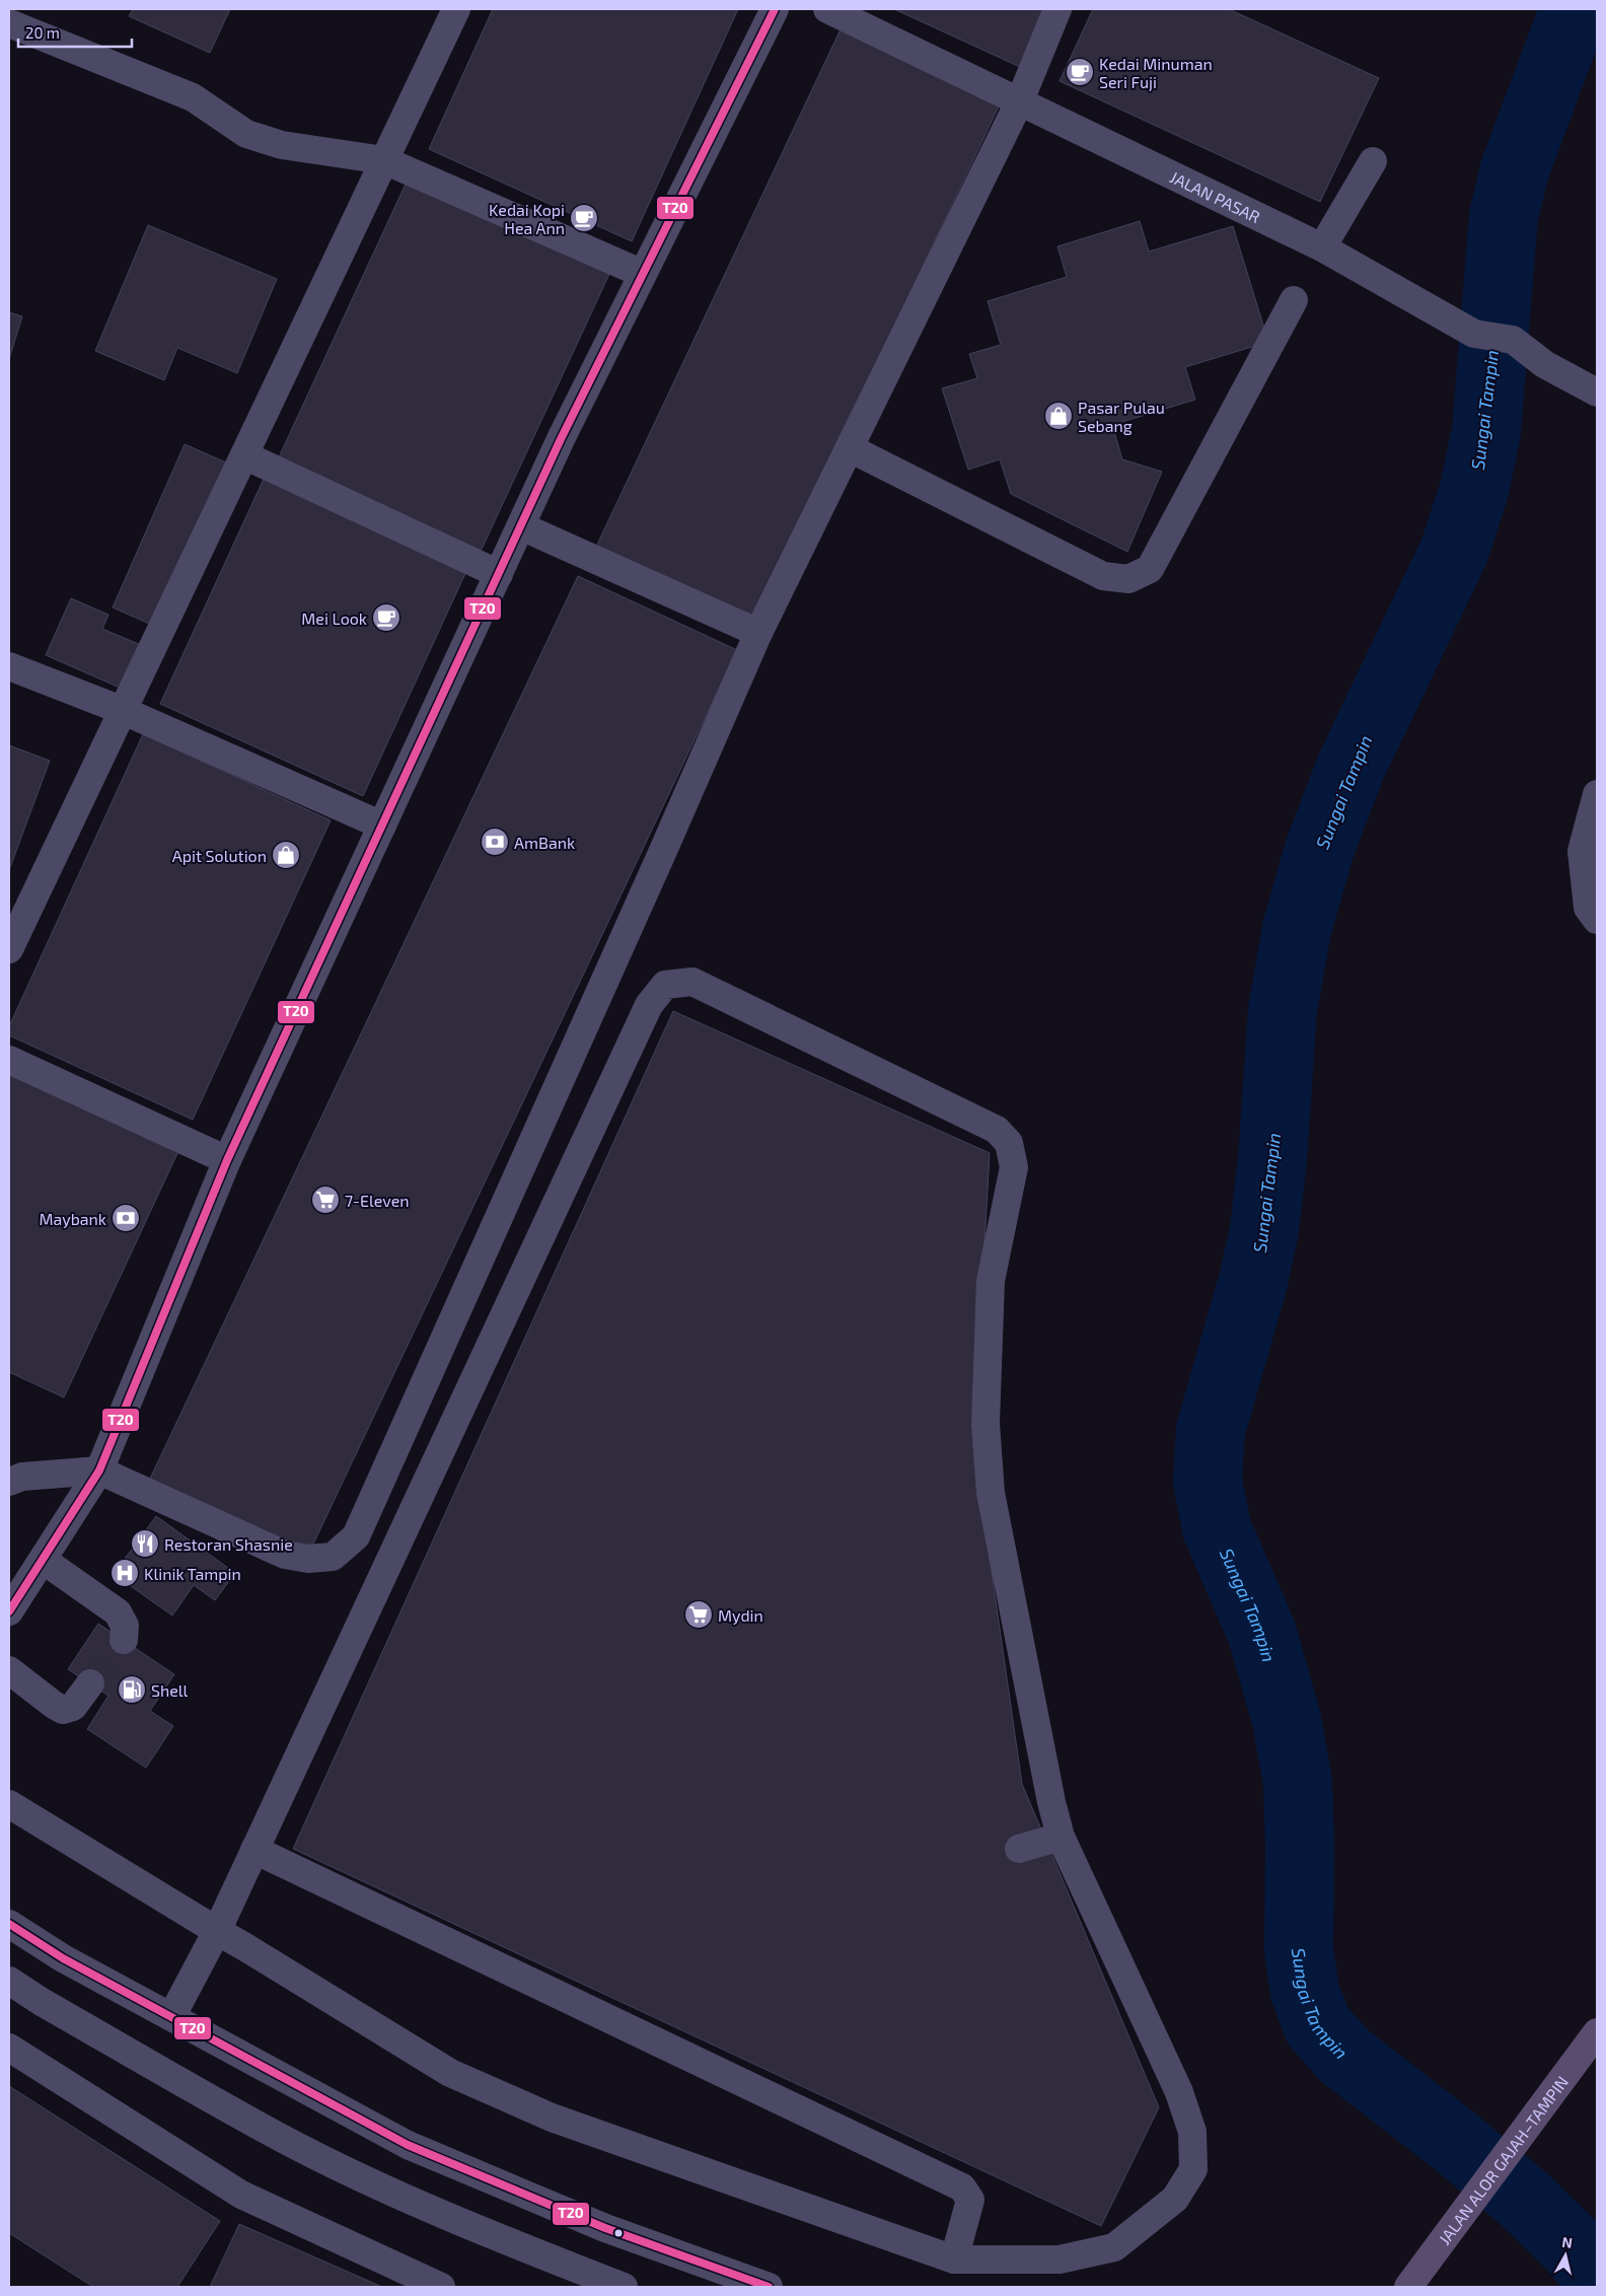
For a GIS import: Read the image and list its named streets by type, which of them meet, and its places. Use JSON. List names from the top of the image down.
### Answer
{
  "streets": {
    "main road": ["JALAN ALOR GAJAH–TAMPIN"],
    "street": ["JALAN PASAR"]
  },
  "water": ["Sungai Tampin"],
  "places": {
    "cafe": ["Kedai Minuman Seri Fuji", "Kedai Kopi Hea Ann", "Mei Look"],
    "shop": ["Pasar Pulau Sebang", "Apit Solution"],
    "bank": ["AmBank", "Maybank"],
    "supermarket": ["7-Eleven", "Mydin"],
    "restaurant": ["Restoran Shasnie"],
    "hospital": ["Klinik Tampin"],
    "fuel station": ["Shell"]
  },
  "lines": ["transit line T20"],
  "scale_bar": "20 m",
  "north": "top"
}
